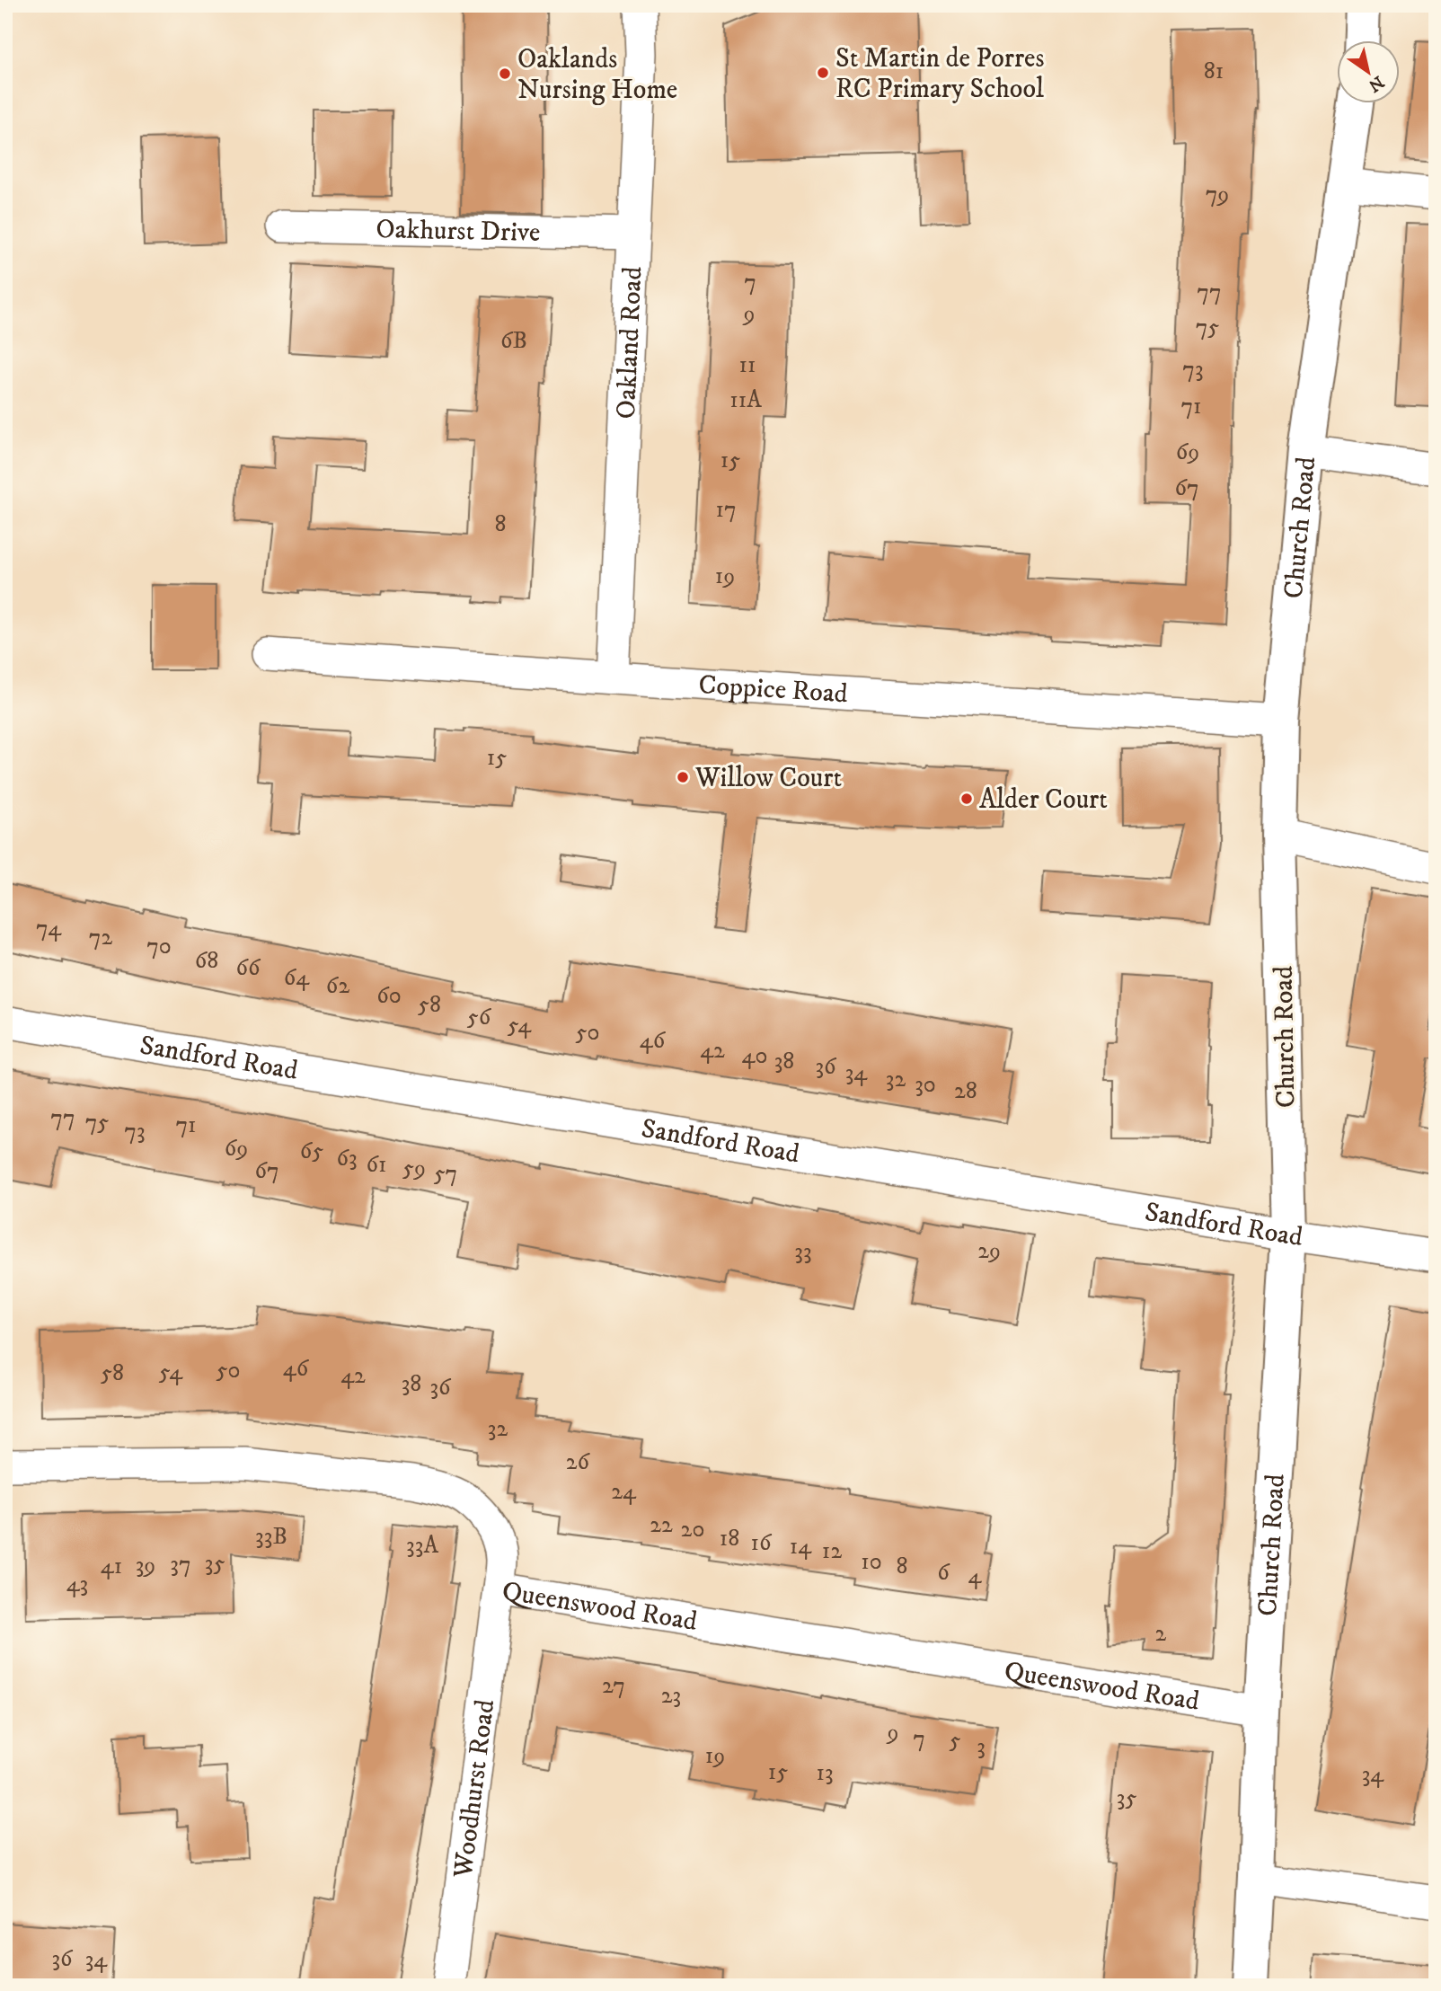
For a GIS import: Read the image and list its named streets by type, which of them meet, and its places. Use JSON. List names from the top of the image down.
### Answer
{
  "streets": {
    "street": [
      "Oakhurst Drive",
      "Oakland Road",
      "Church Road",
      "Coppice Road",
      "Sandford Road",
      "Queenswood Road",
      "Woodhurst Road"
    ]
  },
  "crossings": [
    ["Oakhurst Drive", "Oakland Road"],
    ["Oakland Road", "Coppice Road"],
    ["Church Road", "Coppice Road"],
    ["Church Road", "Sandford Road"],
    ["Church Road", "Queenswood Road"],
    ["Queenswood Road", "Woodhurst Road"]
  ],
  "places": [
    "St Martin de Porres RC Primary School",
    "Oaklands Nursing Home",
    "Willow Court",
    "Alder Court"
  ],
  "house_numbers": [
    "81",
    "79",
    "7",
    "77",
    "9",
    "75",
    "6B",
    "11",
    "73",
    "11A",
    "71",
    "69",
    "15",
    "67",
    "17",
    "8",
    "19",
    "15",
    "74",
    "72",
    "70",
    "68",
    "66",
    "64",
    "62",
    "60",
    "58",
    "56",
    "54",
    "50",
    "46",
    "42",
    "40",
    "38",
    "36",
    "34",
    "32",
    "30",
    "28",
    "77",
    "75",
    "71",
    "73",
    "69",
    "65",
    "63",
    "61",
    "59",
    "67",
    "57",
    "29",
    "33",
    "46",
    "50",
    "54",
    "58",
    "42",
    "38",
    "36",
    "32",
    "26",
    "24",
    "22",
    "20",
    "33B",
    "18",
    "16",
    "33A",
    "14",
    "12",
    "10",
    "35",
    "37",
    "39",
    "41",
    "8",
    "6",
    "4",
    "43",
    "2",
    "27",
    "23",
    "9",
    "7",
    "5",
    "3",
    "19",
    "15",
    "13",
    "34",
    "35",
    "36",
    "34"
  ],
  "north": "bottom right"
}
